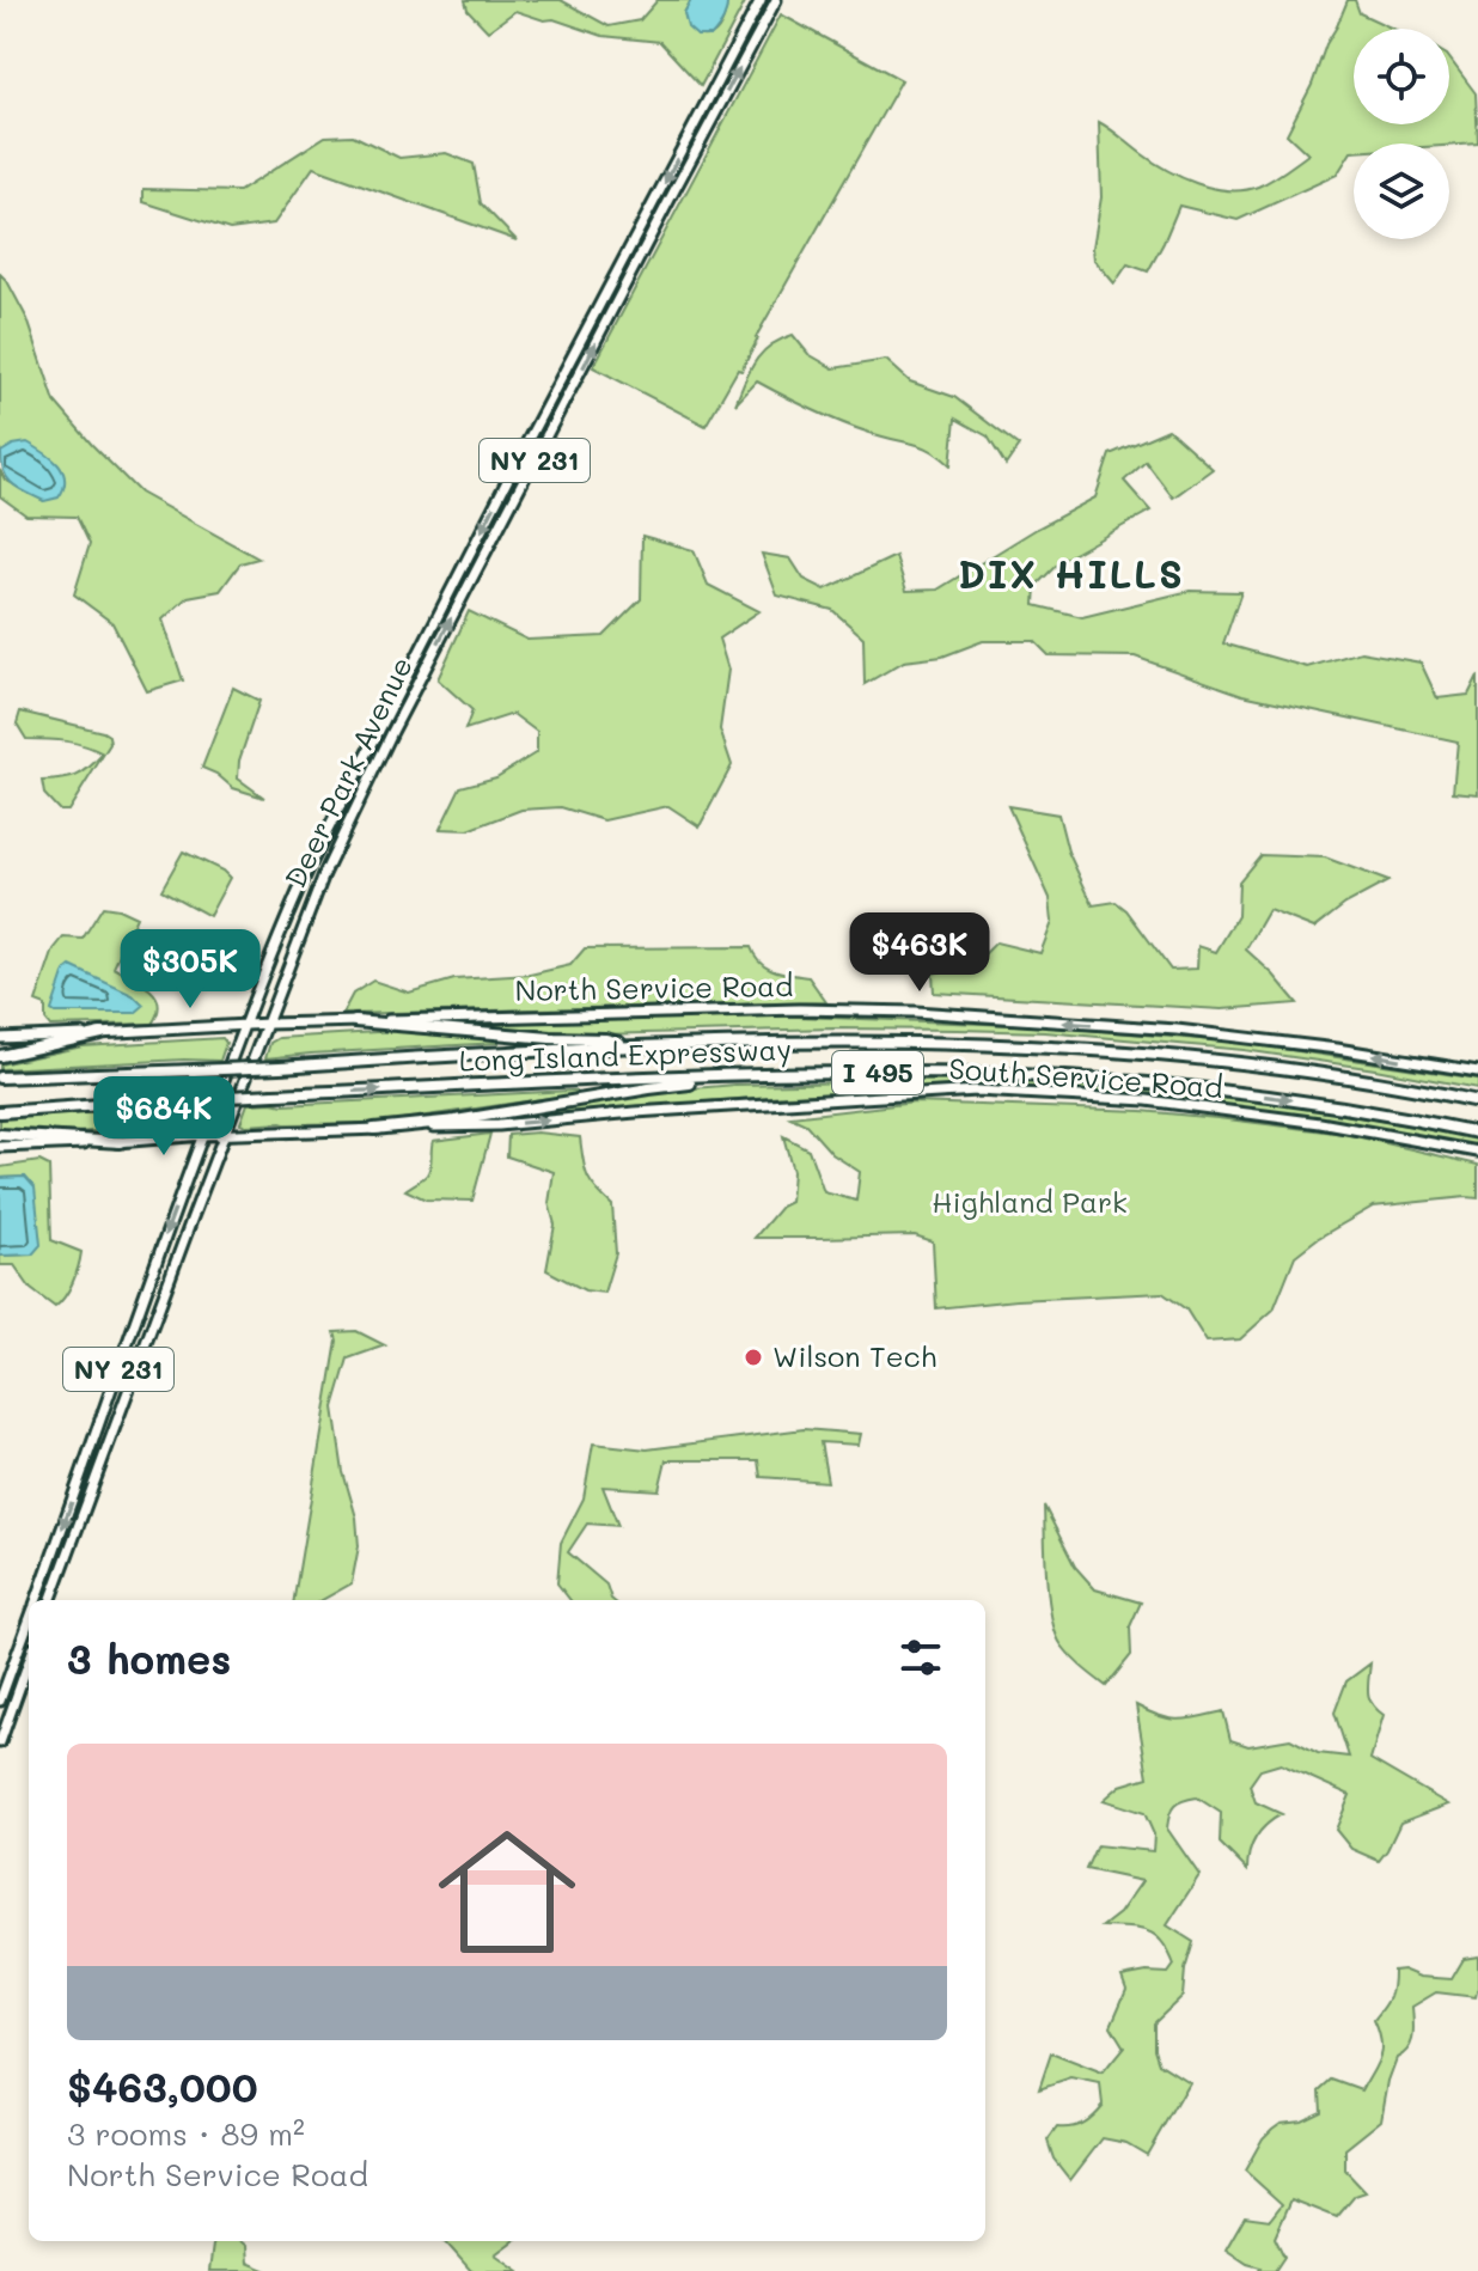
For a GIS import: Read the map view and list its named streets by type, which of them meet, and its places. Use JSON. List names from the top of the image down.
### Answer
{
  "streets": {
    "highway": ["Long Island Expressway", "I 495"],
    "main road": [
      "NY 231",
      "Deer Park Avenue",
      "North Service Road",
      "South Service Road"
    ]
  },
  "crossings": [
    ["Deer Park Avenue", "North Service Road"],
    ["Deer Park Avenue", "South Service Road"]
  ],
  "one_way": ["North Service Road", "South Service Road"],
  "districts": ["DIX HILLS"],
  "parks": ["Highland Park"],
  "places": ["Wilson Tech"],
  "page": {
    "price": ["$463K", "$305K", "$684K"],
    "heading": "3 homes",
    "list": [
      {
        "name": "$463,000",
        "note": "3 rooms · 89 m² · North Service Road"
      }
    ]
  }
}
